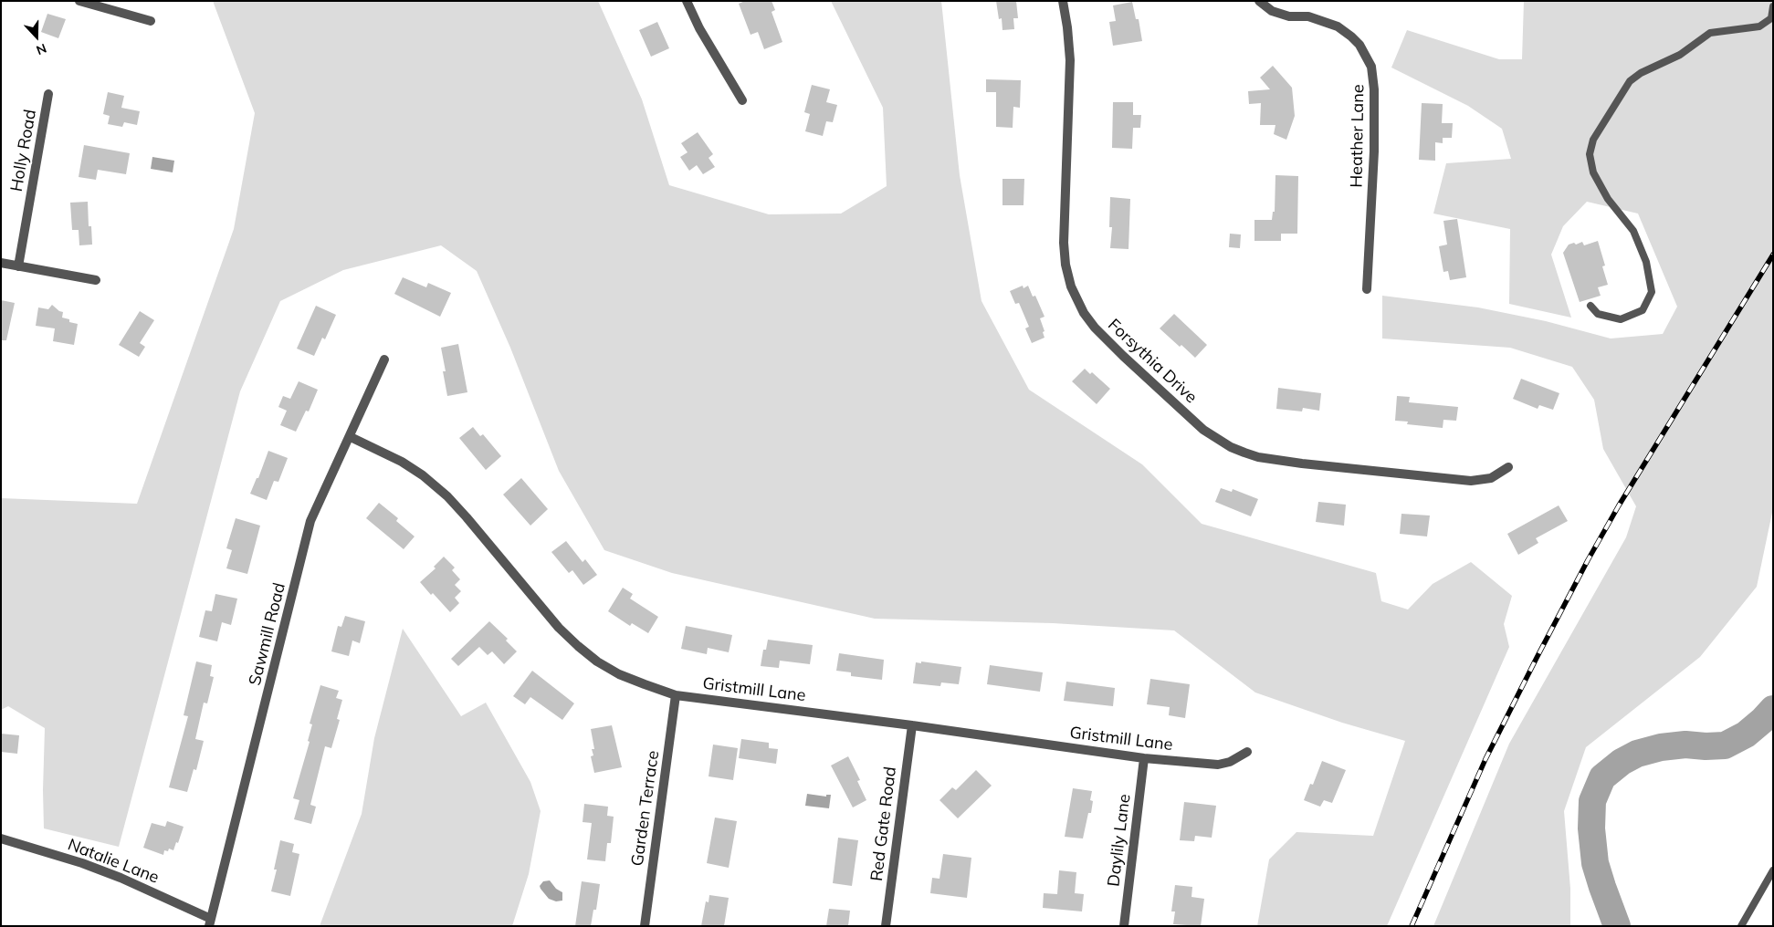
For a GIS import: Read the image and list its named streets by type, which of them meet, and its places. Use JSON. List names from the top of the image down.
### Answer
{
  "streets": {
    "street": [
      "Heather Lane",
      "Holly Road",
      "Forsythia Drive",
      "Sawmill Road",
      "Gristmill Lane",
      "Garden Terrace",
      "Red Gate Road",
      "Daylily Lane",
      "Natalie Lane"
    ]
  },
  "crossings": [
    ["Sawmill Road", "Gristmill Lane"],
    ["Sawmill Road", "Natalie Lane"],
    ["Gristmill Lane", "Garden Terrace"],
    ["Gristmill Lane", "Red Gate Road"],
    ["Gristmill Lane", "Daylily Lane"]
  ],
  "north": "bottom"
}
